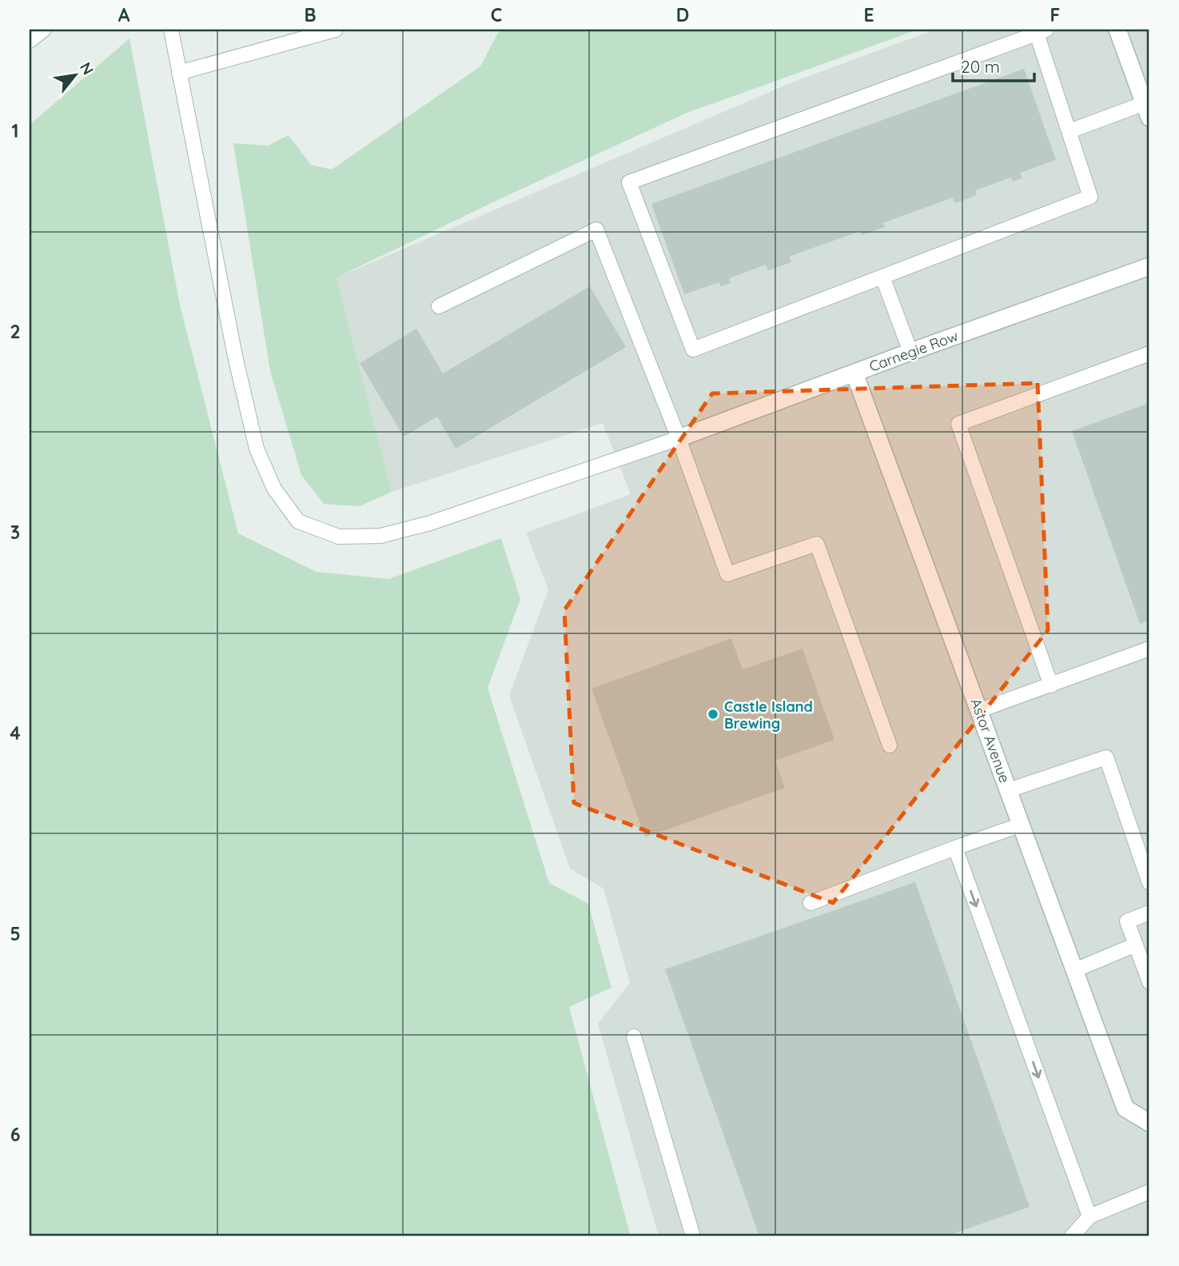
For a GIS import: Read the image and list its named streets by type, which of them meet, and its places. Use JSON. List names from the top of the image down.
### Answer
{
  "streets": {
    "street": ["Carnegie Row", "Astor Avenue"]
  },
  "crossings": [
    ["Carnegie Row", "Astor Avenue"]
  ],
  "places": ["Castle Island Brewing"],
  "scale_bar": "20 m",
  "north": "top right",
  "grid": {
    "columns": [
      "A",
      "B",
      "C",
      "D",
      "E",
      "F"
    ],
    "rows": [
      "1",
      "2",
      "3",
      "4",
      "5",
      "6"
    ]
  }
}
